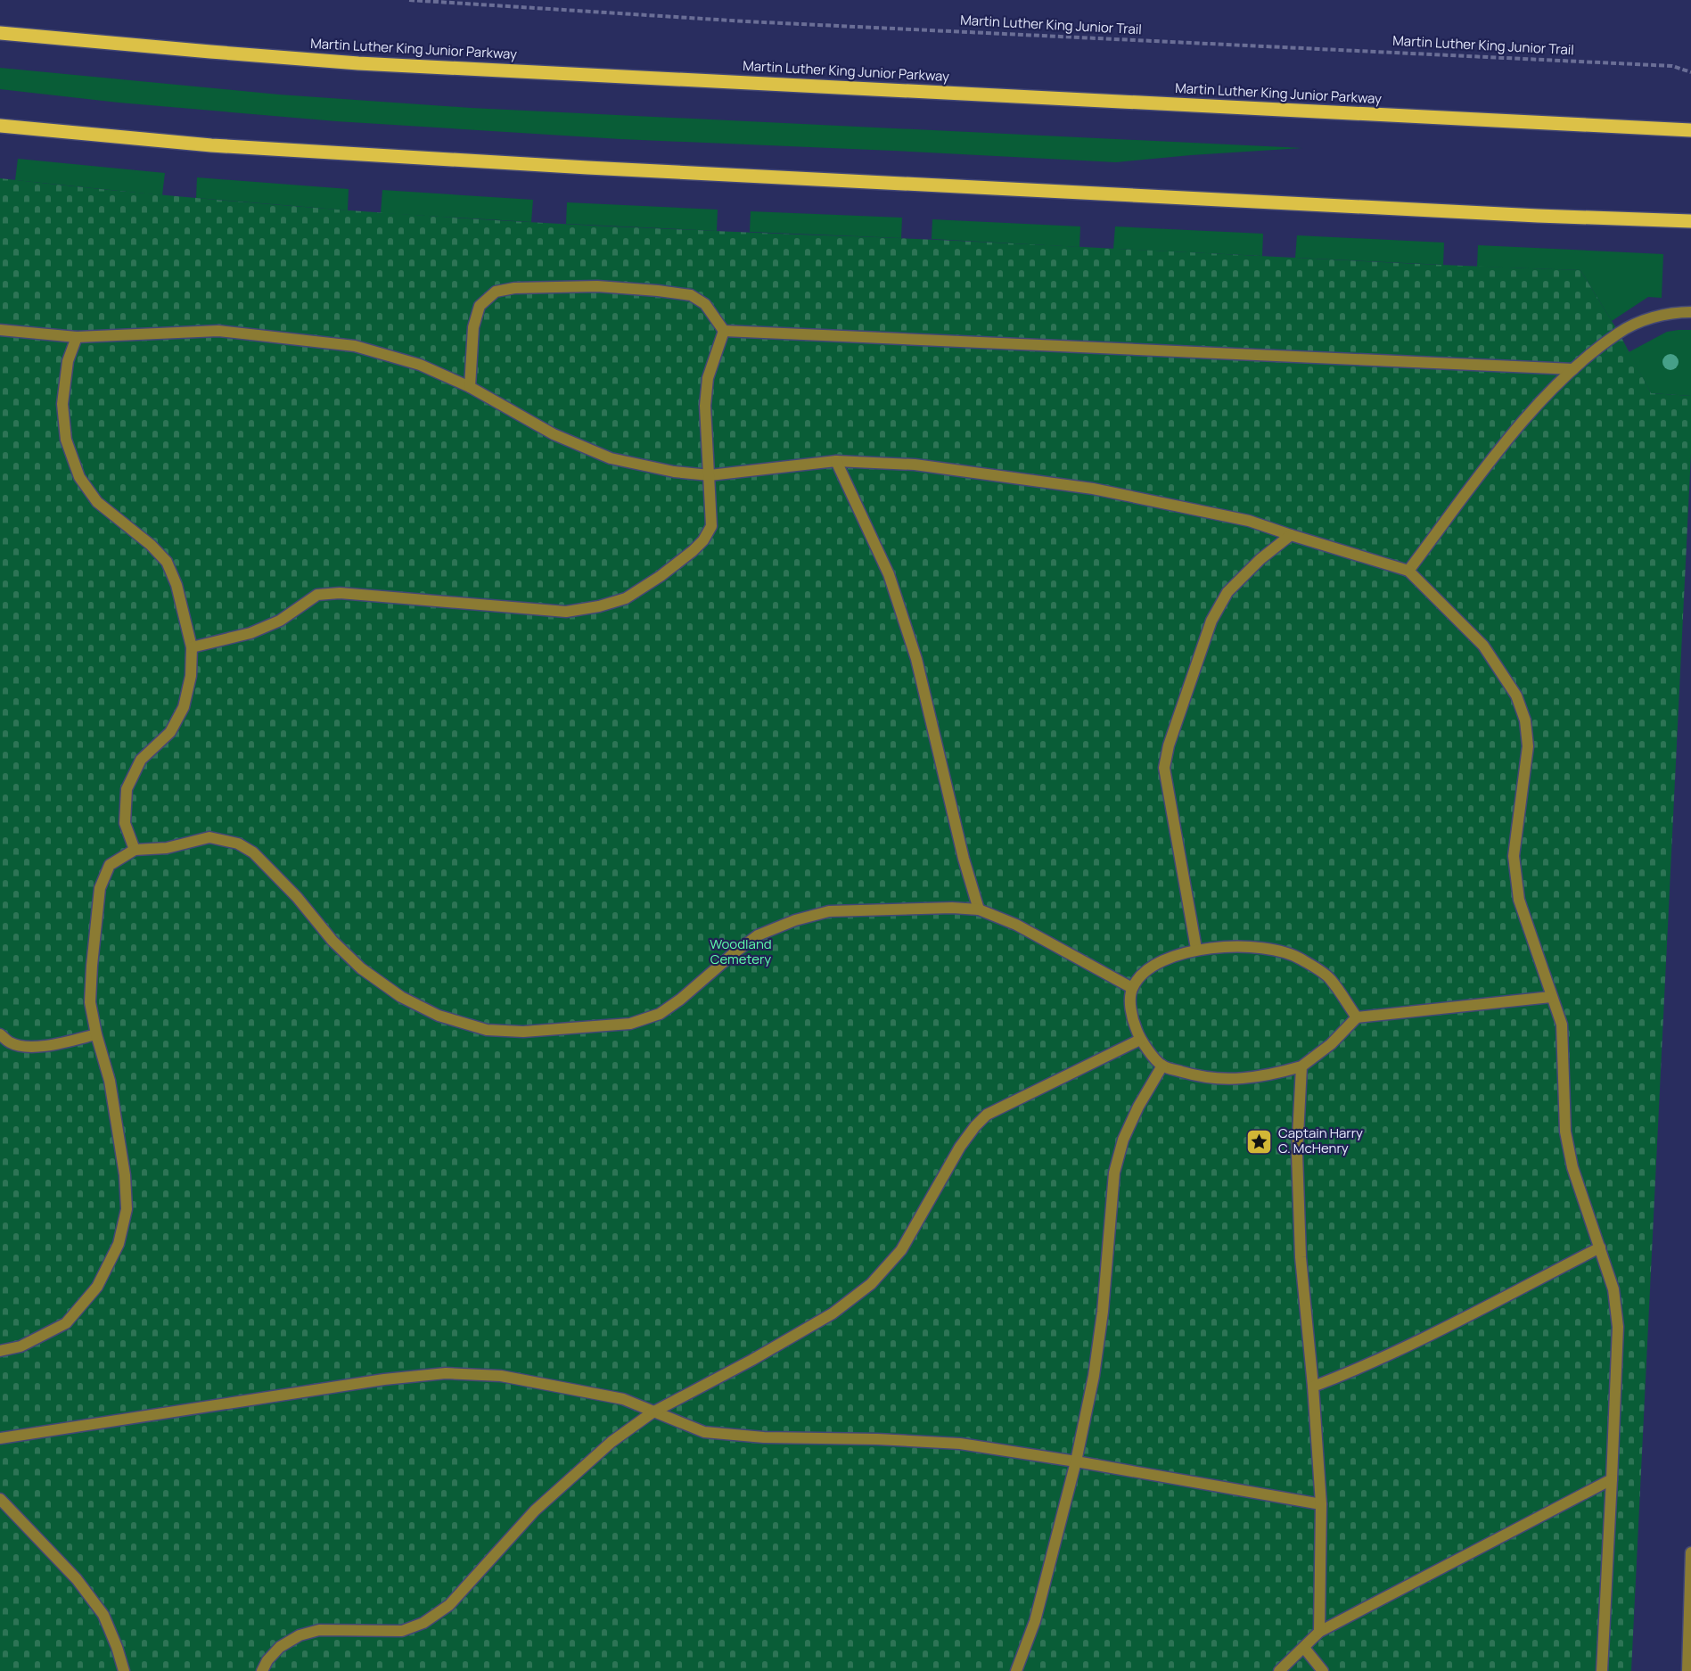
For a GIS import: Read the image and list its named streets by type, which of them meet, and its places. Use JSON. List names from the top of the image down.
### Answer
{
  "streets": {
    "main road": ["Martin Luther King Junior Parkway"],
    "path": ["Martin Luther King Junior Trail"]
  },
  "parks": ["Woodland Cemetery"],
  "places": {
    "place": ["Captain Harry C. McHenry"]
  }
}
